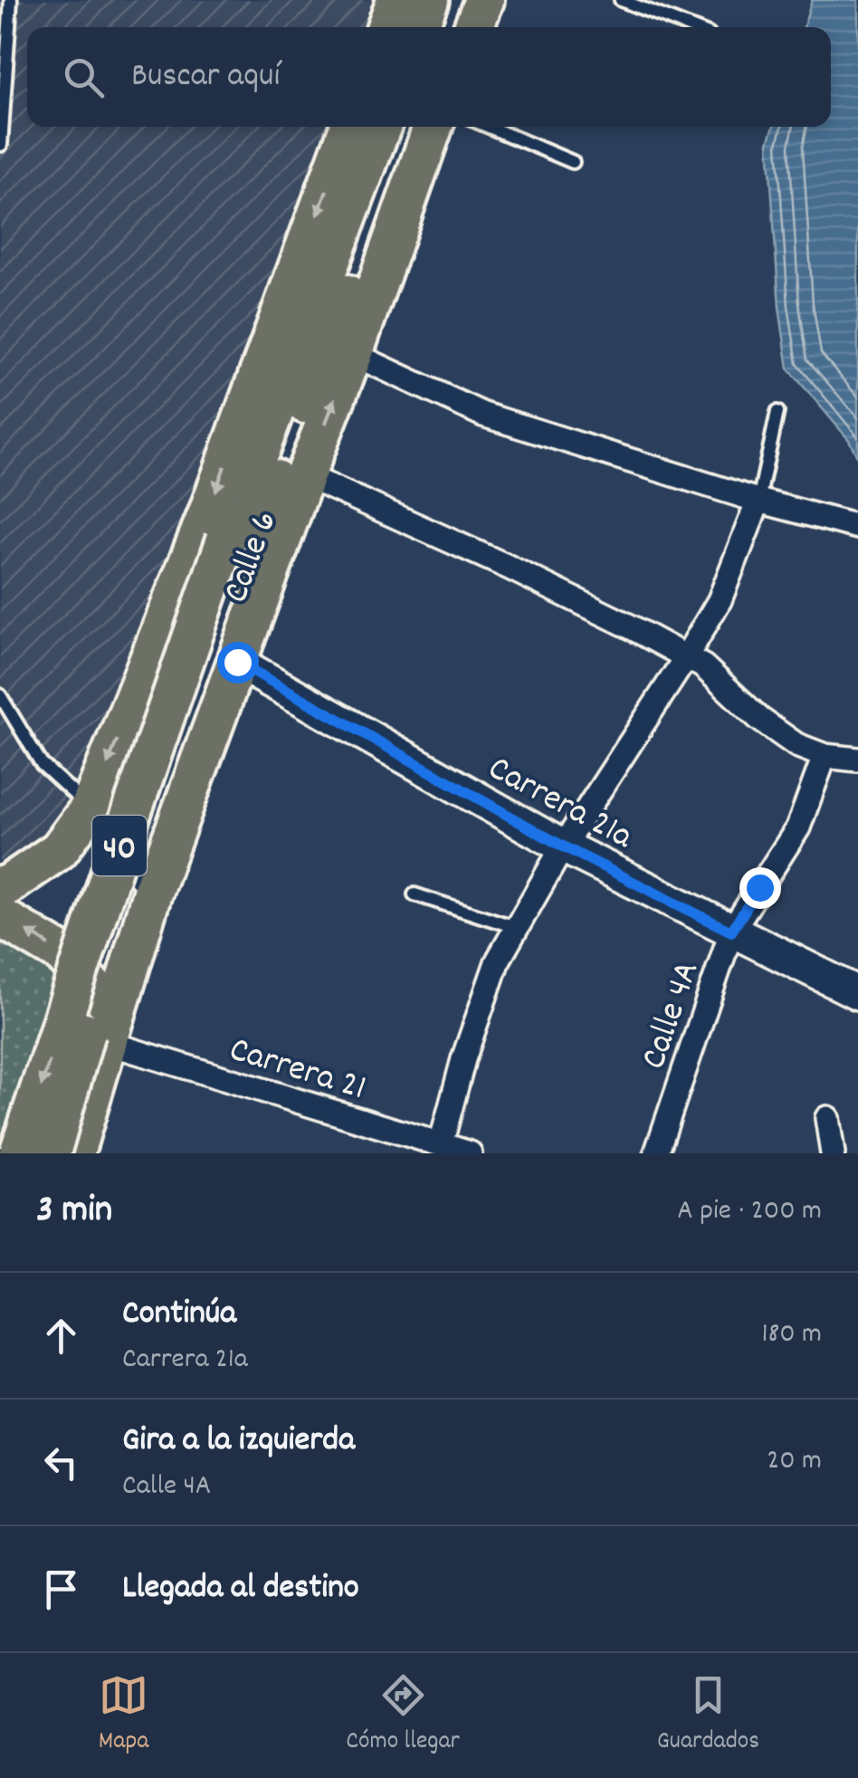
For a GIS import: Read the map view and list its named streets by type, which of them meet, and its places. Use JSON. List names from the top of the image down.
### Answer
{
  "streets": {
    "highway": ["Calle 6", "40"],
    "main road": ["Carrera 21a"],
    "street": ["Calle 4A", "Carrera 21"]
  },
  "crossings": [
    ["Carrera 21a", "Calle 4A"]
  ],
  "page": {
    "search": "Buscar aquí",
    "heading": ["3 min", "A pie · 200 m"],
    "list": [
      ["Continúa", "Carrera 21a", "180 m"],
      ["Gira a la izquierda", "Calle 4A", "20 m"],
      "Llegada al destino"
    ],
    "nav": ["Mapa", "Cómo llegar", "Guardados"]
  }
}
